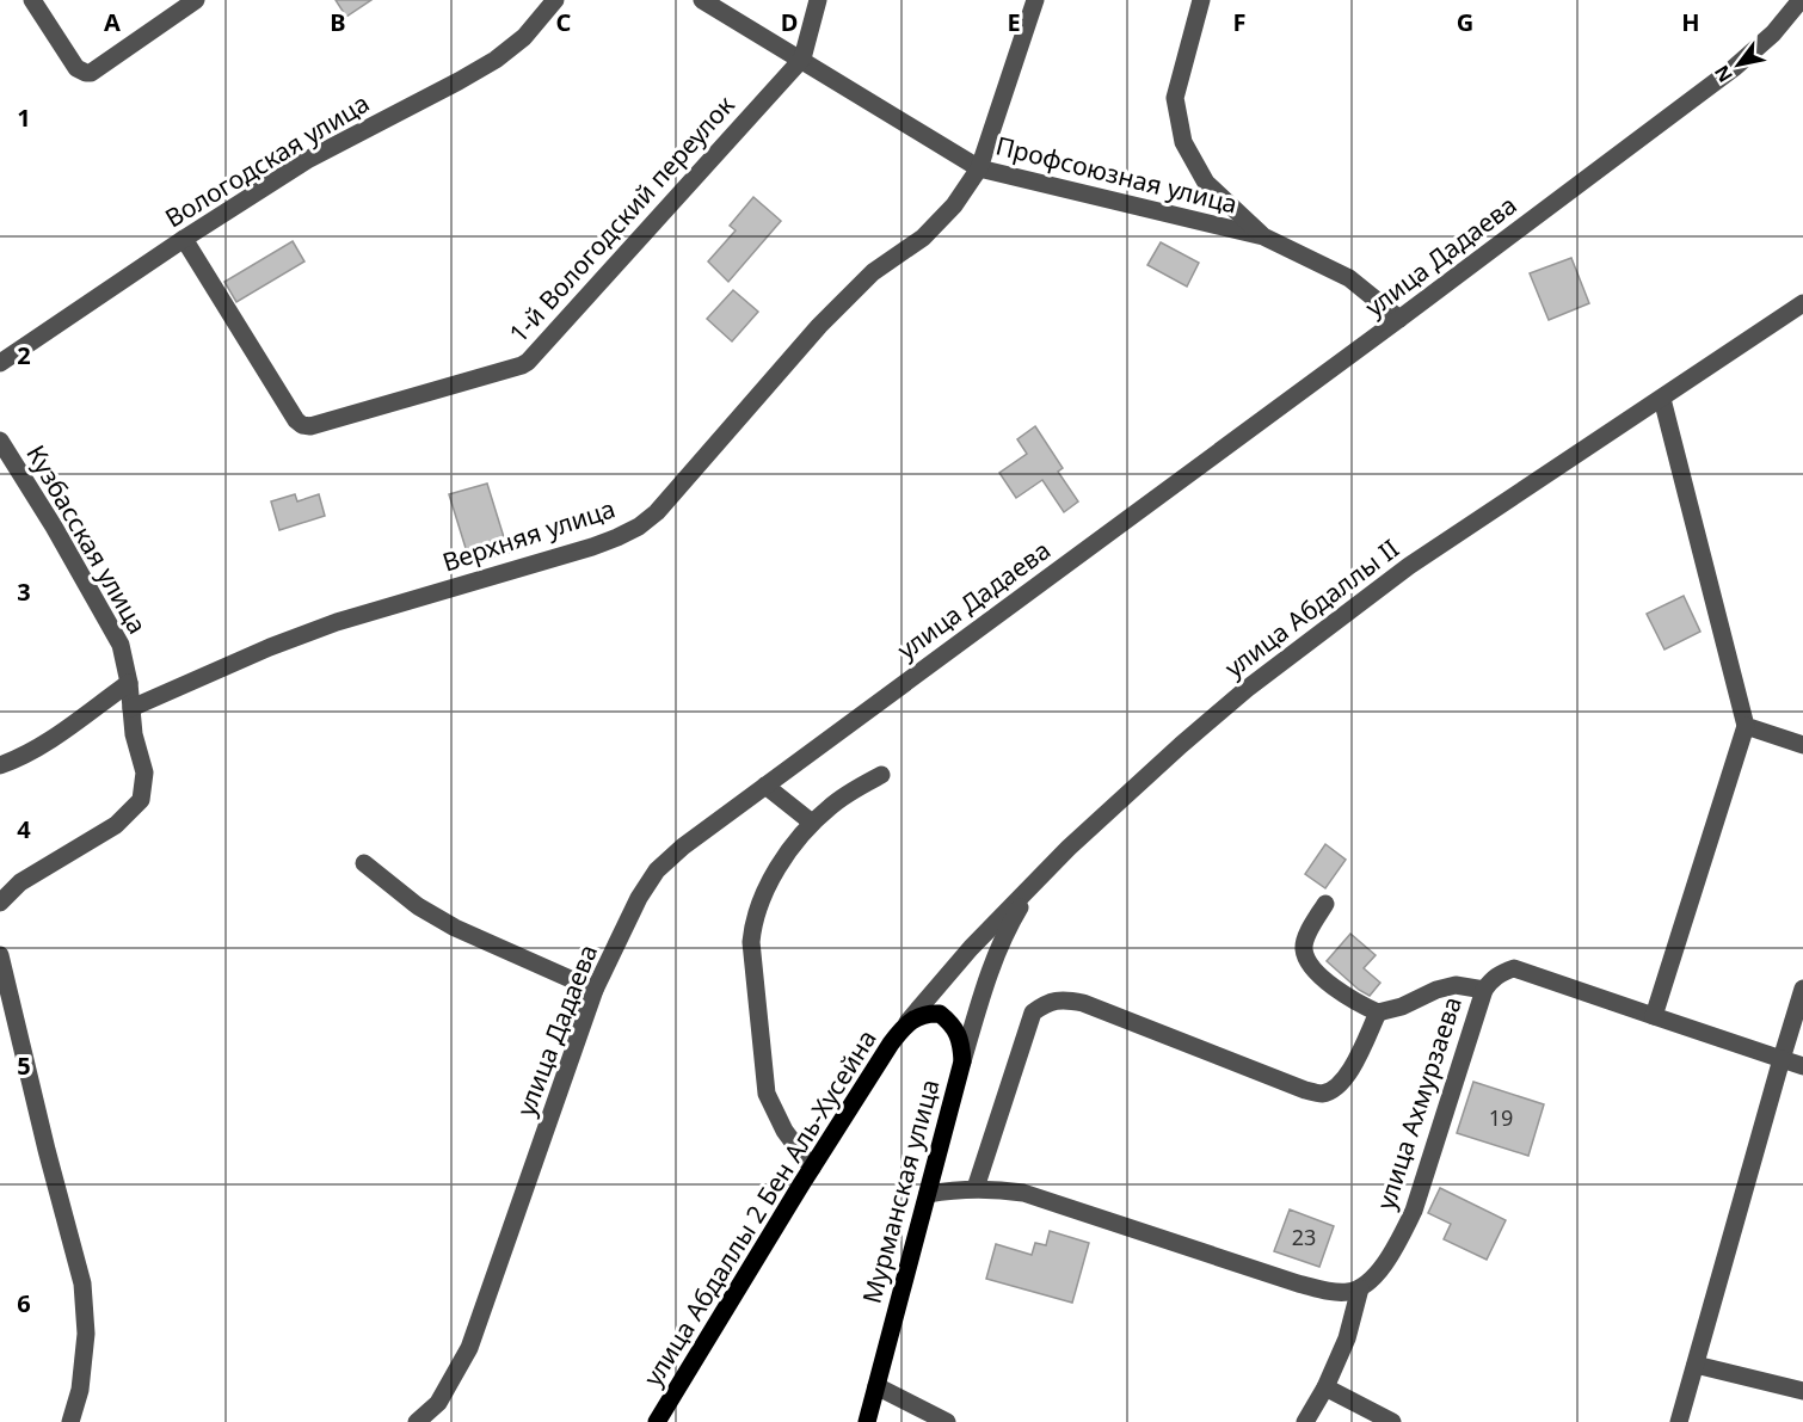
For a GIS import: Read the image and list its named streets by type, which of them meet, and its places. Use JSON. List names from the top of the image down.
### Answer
{
  "streets": {
    "main road": ["Мурманская улица", "улица Абдаллы 2 Бен Аль-Хусейна"],
    "street": [
      "Вологодская улица",
      "Профсоюзная улица",
      "1-й Вологодский переулок",
      "улица Дадаева",
      "Верхняя улица",
      "Кузбасская улица",
      "улица Абдаллы II",
      "улица Ахмурзаева"
    ]
  },
  "crossings": [
    ["Вологодская улица", "1-й Вологодский переулок"],
    ["Профсоюзная улица", "1-й Вологодский переулок"],
    ["Профсоюзная улица", "Верхняя улица"],
    ["Верхняя улица", "Кузбасская улица"],
    ["улица Абдаллы II", "Мурманская улица"],
    ["улица Абдаллы II", "улица Абдаллы 2 Бен Аль-Хусейна"],
    ["Мурманская улица", "улица Абдаллы 2 Бен Аль-Хусейна"]
  ],
  "house_numbers": ["19", "23"],
  "north": "bottom left",
  "grid": {
    "columns": [
      "A",
      "B",
      "C",
      "D",
      "E",
      "F",
      "G",
      "H"
    ],
    "rows": [
      "1",
      "2",
      "3",
      "4",
      "5",
      "6"
    ]
  }
}
